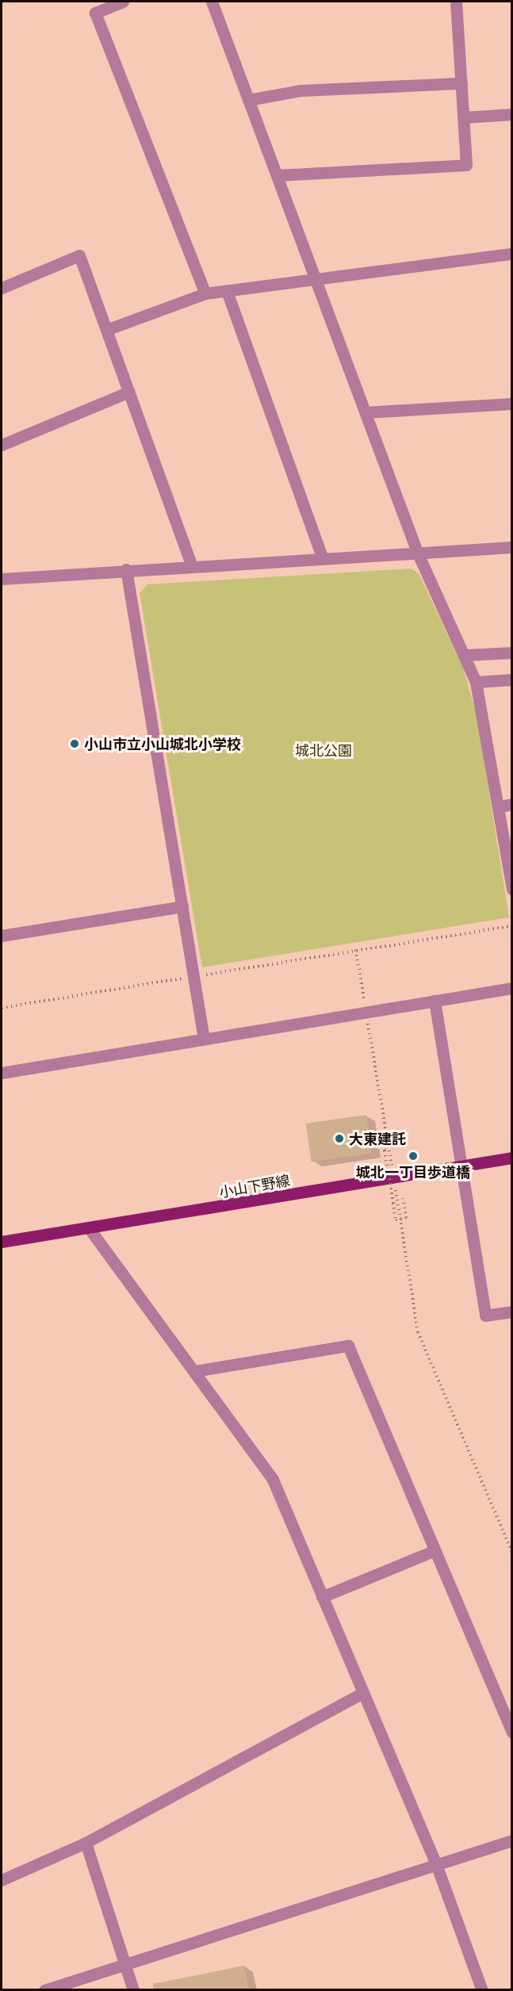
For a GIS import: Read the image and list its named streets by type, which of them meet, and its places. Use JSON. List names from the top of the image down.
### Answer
{
  "streets": {
    "main road": ["小山下野線"]
  },
  "parks": ["城北公園"],
  "places": ["小山市立小山城北小学校", "大東建託", "城北一丁目歩道橋"]
}
